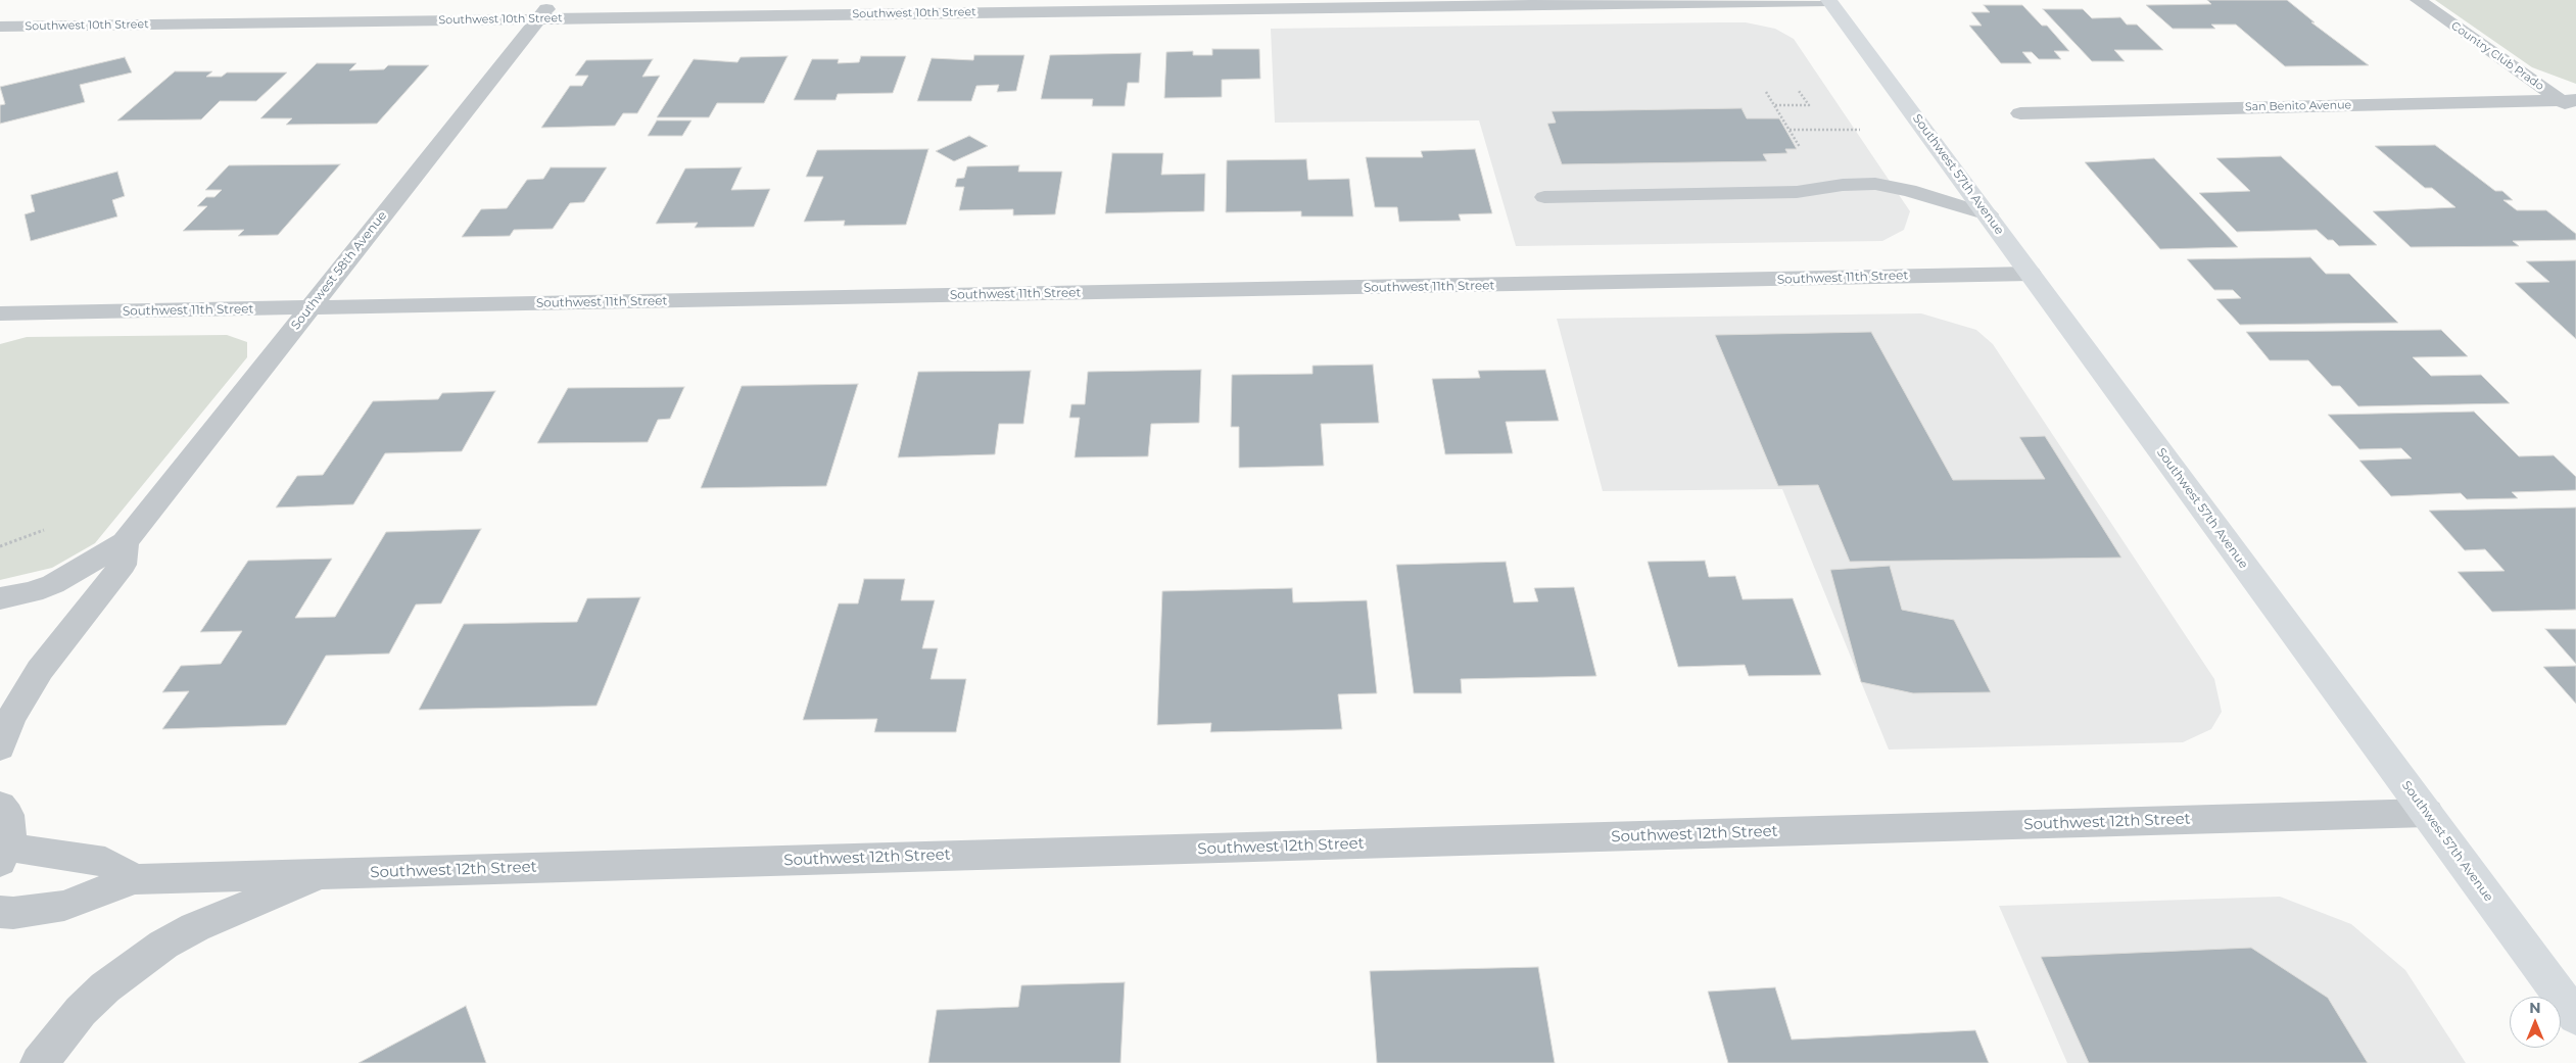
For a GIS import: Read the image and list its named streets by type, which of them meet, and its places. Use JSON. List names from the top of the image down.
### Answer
{
  "streets": {
    "main road": ["Southwest 57th Avenue"],
    "street": [
      "Southwest 10th Street",
      "Country Club Prado",
      "San Benito Avenue",
      "Southwest 58th Avenue",
      "Southwest 11th Street",
      "Southwest 12th Street"
    ]
  },
  "crossings": [
    ["Southwest 10th Street", "Southwest 57th Avenue"],
    ["Southwest 10th Street", "Southwest 58th Avenue"],
    ["Country Club Prado", "San Benito Avenue"],
    ["Southwest 57th Avenue", "Southwest 11th Street"],
    ["Southwest 57th Avenue", "Southwest 12th Street"],
    ["Southwest 58th Avenue", "Southwest 11th Street"]
  ],
  "north": "top"
}
